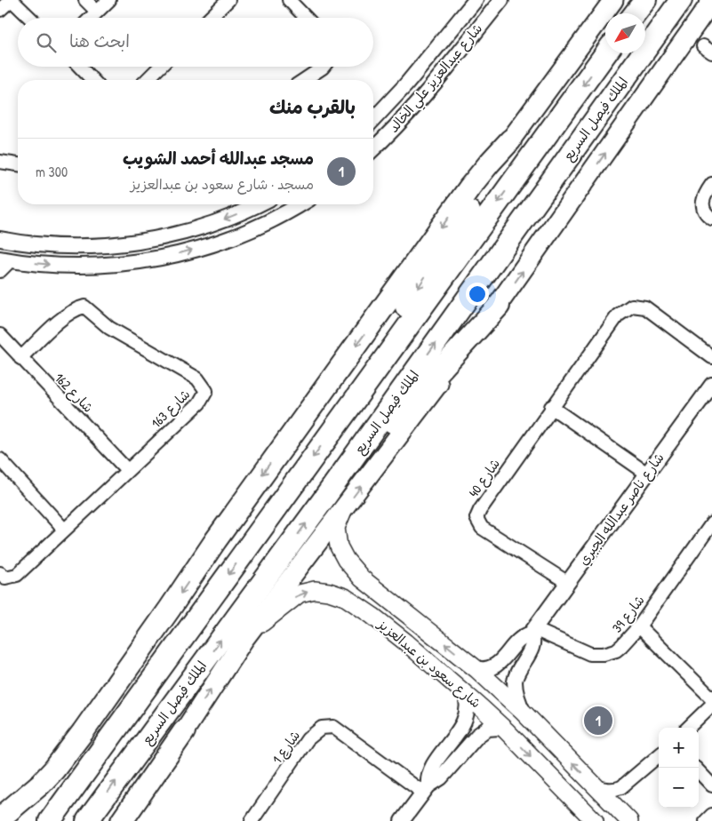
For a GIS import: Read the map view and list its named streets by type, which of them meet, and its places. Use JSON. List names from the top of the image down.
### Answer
{
  "streets": {
    "highway": ["الملك فيصل السريع"],
    "main road": ["شارع سعود بن عبدالعزيز"],
    "street": [
      "شارع عبدالعزيز علي الخالد",
      "شارع 162",
      "شارع 163",
      "شارع 40",
      "شارع ناصر عبدالله الجبري",
      "شارع 39",
      "شارع 1"
    ]
  },
  "crossings": [
    ["الملك فيصل السريع", "شارع سعود بن عبدالعزيز"],
    ["شارع 162", "شارع 163"],
    ["شارع 40", "شارع ناصر عبدالله الجبري"],
    ["شارع ناصر عبدالله الجبري", "شارع 39"],
    ["شارع ناصر عبدالله الجبري", "شارع سعود بن عبدالعزيز"]
  ],
  "north": "bottom left",
  "page": {
    "search": "ابحث هنا",
    "heading": "بالقرب منك",
    "list": [
      {
        "mark": "1",
        "name": "مسجد عبدالله أحمد الشويب",
        "note": "مسجد · شارع سعود بن عبدالعزيز",
        "value": "300 m"
      }
    ],
    "pins": "1",
    "map_buttons": ["+", "−"]
  }
}
